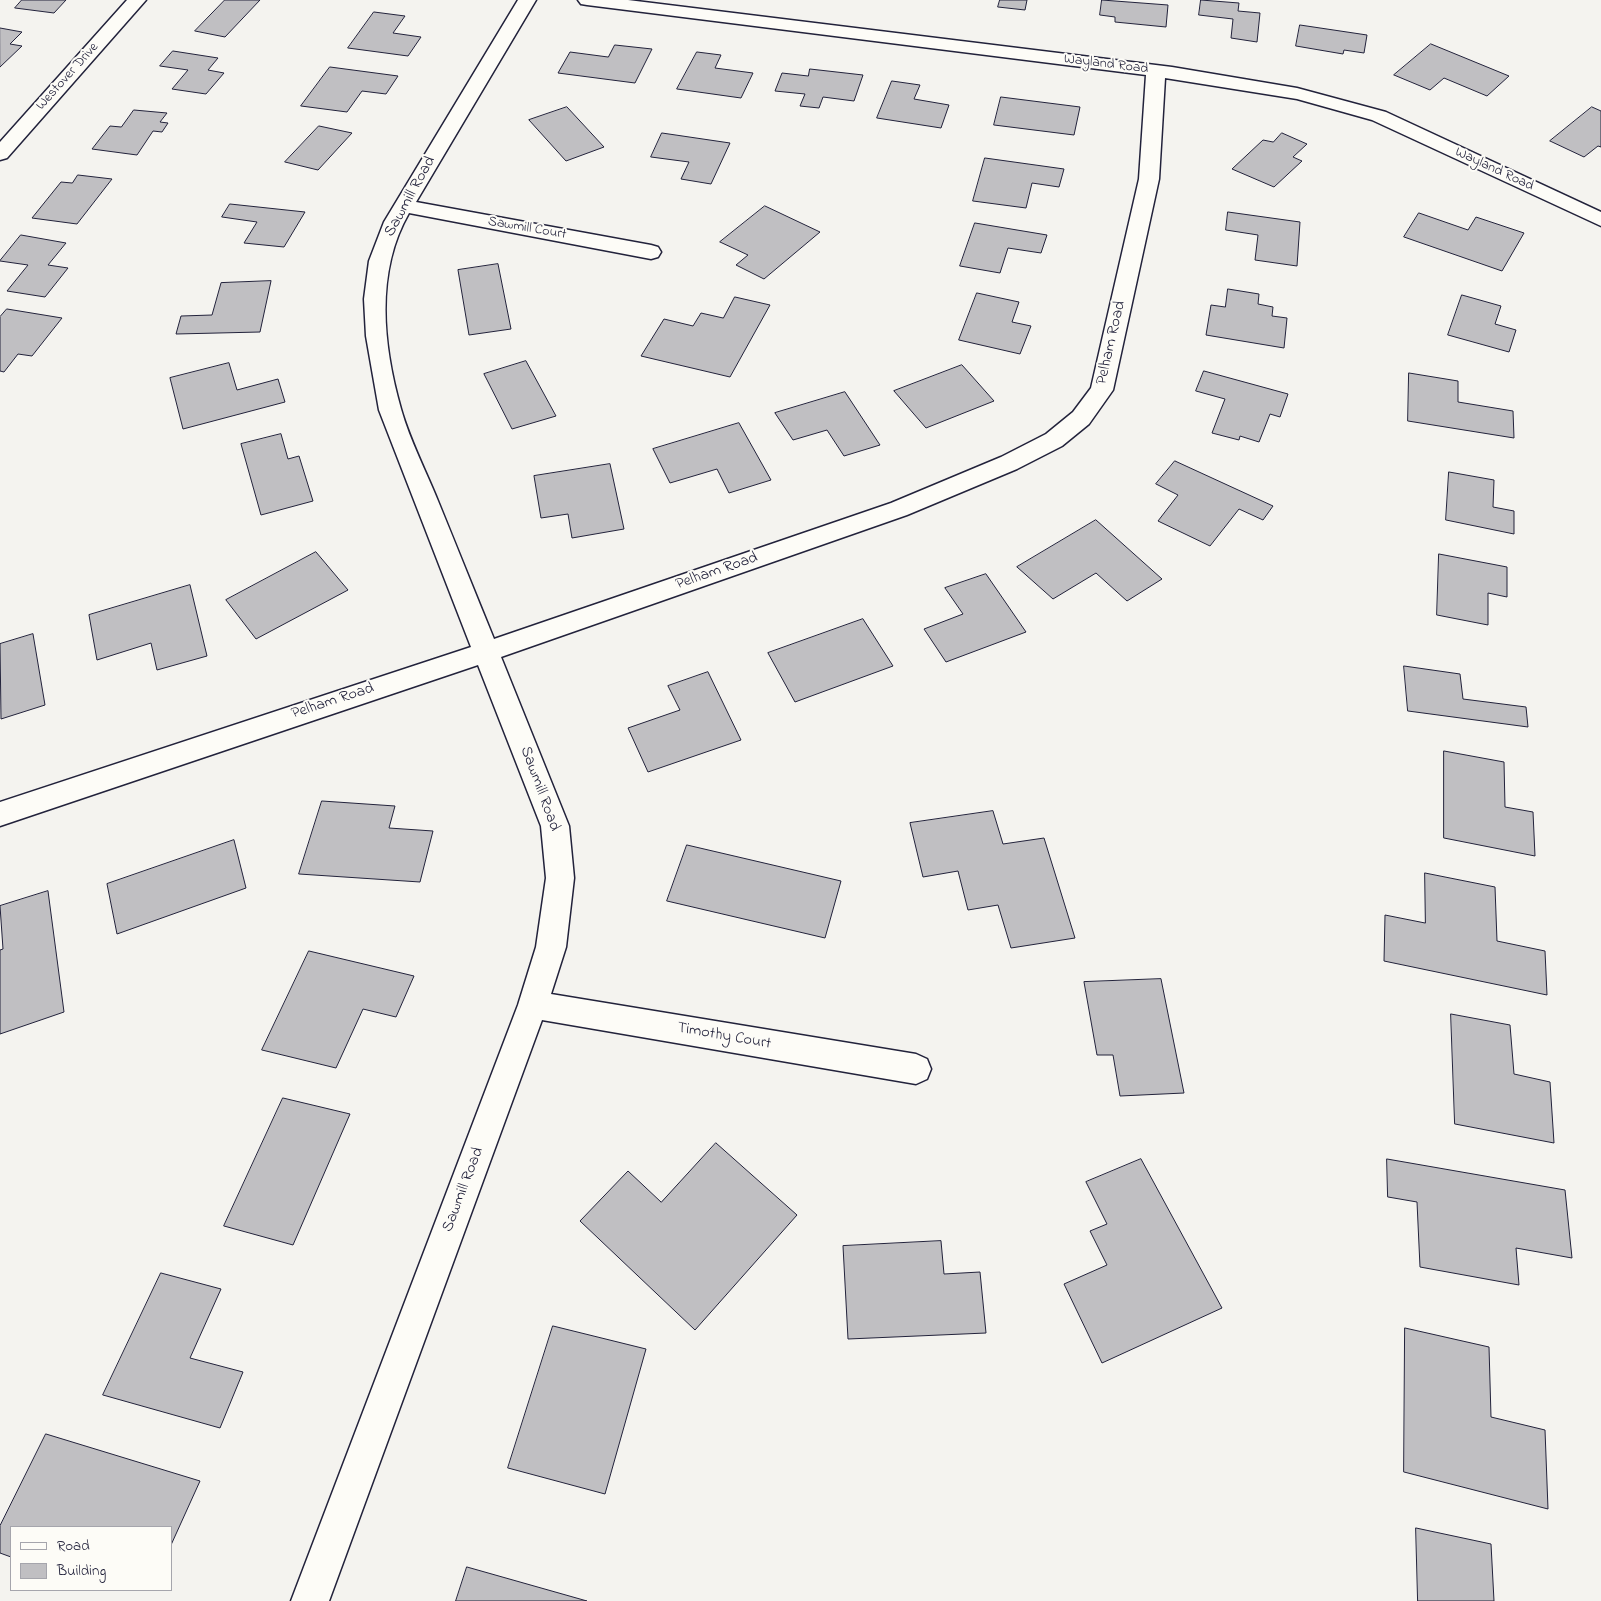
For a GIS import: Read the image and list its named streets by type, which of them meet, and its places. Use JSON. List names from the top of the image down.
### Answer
{
  "streets": {
    "street": [
      "Wayland Road",
      "Westover Drive",
      "Sawmill Road",
      "Sawmill Court",
      "Pelham Road",
      "Timothy Court"
    ]
  },
  "crossings": [
    ["Wayland Road", "Pelham Road"],
    ["Sawmill Road", "Sawmill Court"],
    ["Sawmill Road", "Pelham Road"],
    ["Sawmill Road", "Timothy Court"]
  ],
  "legend": ["Road", "Building"]
}
